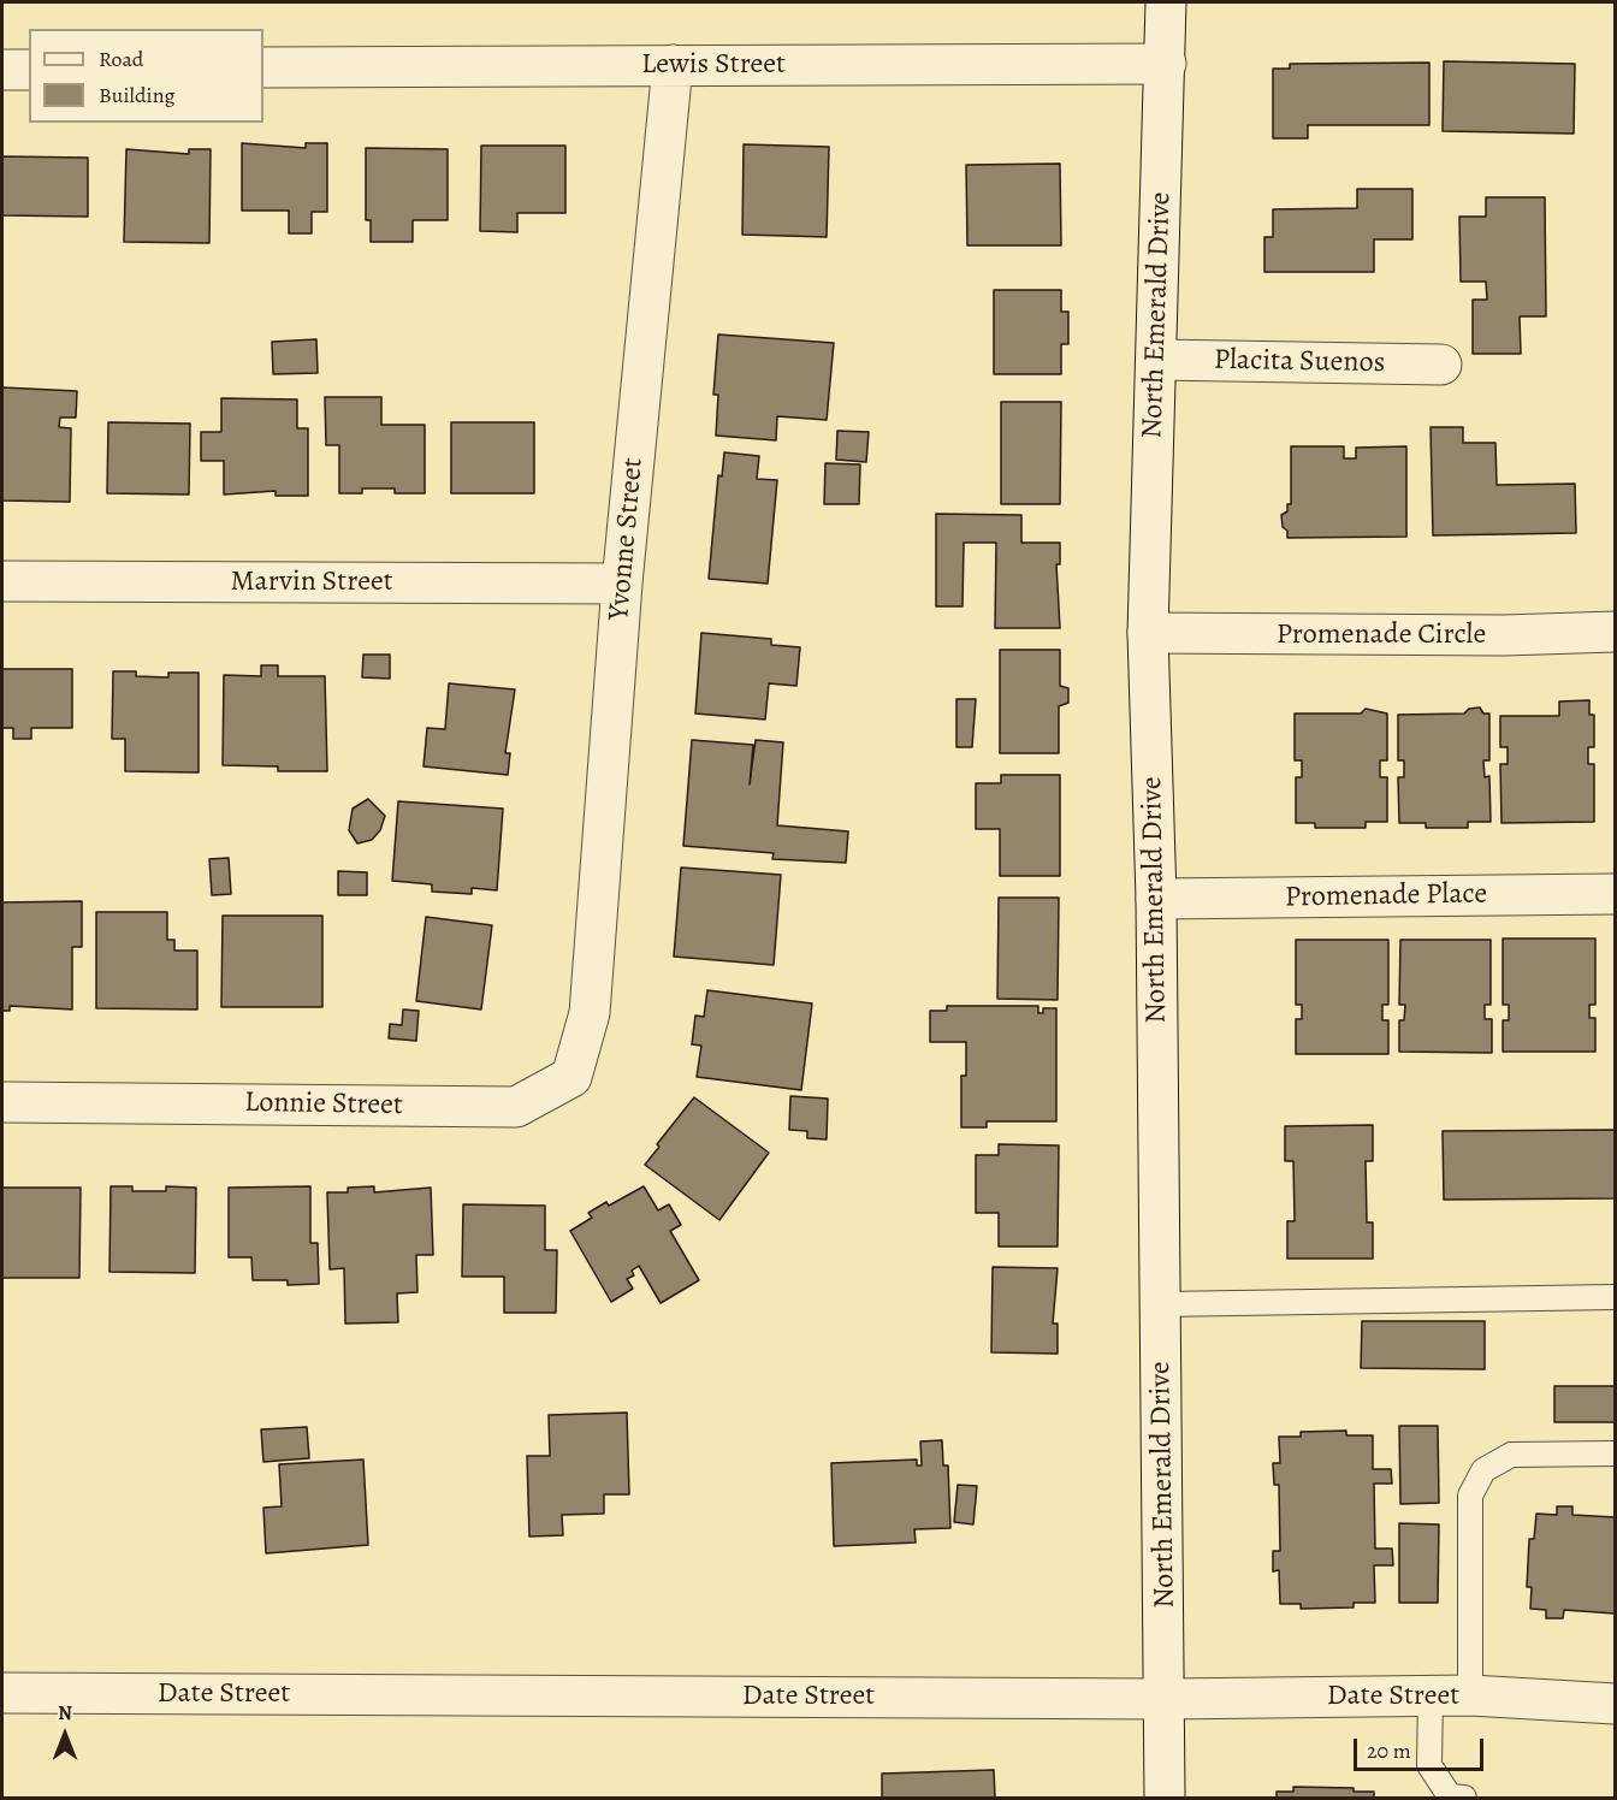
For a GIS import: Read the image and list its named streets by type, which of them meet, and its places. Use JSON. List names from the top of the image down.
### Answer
{
  "streets": {
    "street": [
      "Lewis Street",
      "North Emerald Drive",
      "Placita Suenos",
      "Yvonne Street",
      "Marvin Street",
      "Promenade Circle",
      "Promenade Place",
      "Lonnie Street",
      "Date Street"
    ]
  },
  "crossings": [
    ["Lewis Street", "North Emerald Drive"],
    ["Lewis Street", "Yvonne Street"],
    ["North Emerald Drive", "Placita Suenos"],
    ["North Emerald Drive", "Promenade Circle"],
    ["North Emerald Drive", "Promenade Place"],
    ["North Emerald Drive", "Date Street"],
    ["Yvonne Street", "Marvin Street"],
    ["Yvonne Street", "Lonnie Street"]
  ],
  "legend": ["Road", "Building"],
  "scale_bar": "20 m",
  "north": "top"
}
